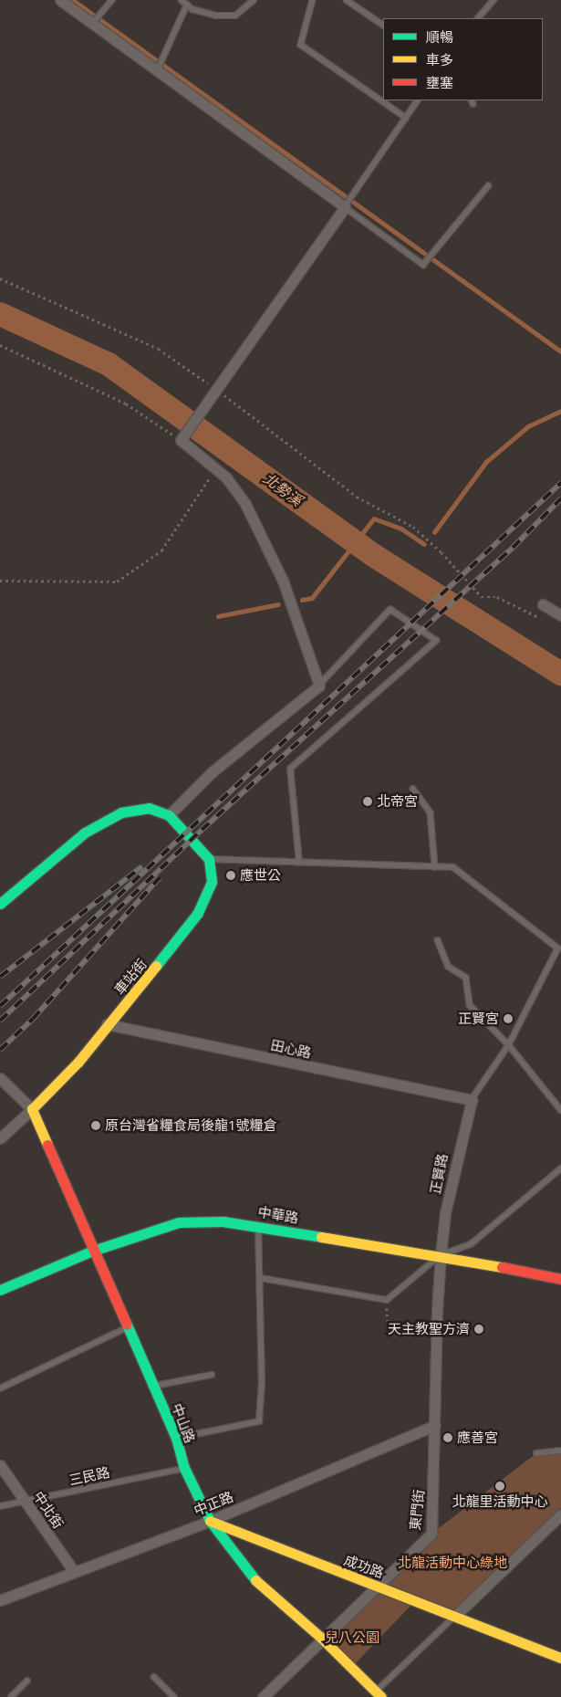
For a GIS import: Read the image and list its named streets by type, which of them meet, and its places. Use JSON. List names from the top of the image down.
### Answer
{
  "streets": {
    "street": [
      "車站街",
      "田心路",
      "正賢路",
      "中華路",
      "中山路",
      "中正路",
      "中北街",
      "東門街",
      "成功路"
    ],
    "lane": ["三民路"]
  },
  "crossings": [
    ["車站街", "田心路"],
    ["車站街", "中山路"],
    ["田心路", "正賢路"],
    ["正賢路", "中華路"],
    ["正賢路", "東門街"],
    ["中華路", "中山路"],
    ["中華路", "東門街"],
    ["中山路", "三民路"],
    ["中山路", "中正路"],
    ["中山路", "東門街"],
    ["中山路", "成功路"],
    ["三民路", "中北街"],
    ["中正路", "中北街"],
    ["中正路", "東門街"],
    ["中正路", "成功路"],
    ["東門街", "成功路"]
  ],
  "water": ["北勢溪"],
  "parks": ["北龍活動中心綠地", "兒八公園"],
  "places": [
    "北帝宮",
    "應世公",
    "正賢宮",
    "原台灣省糧食局後龍1號糧倉",
    "天主教聖方濟",
    "應善宮",
    "北龍里活動中心"
  ],
  "legend": ["順暢", "車多", "壅塞"]
}
